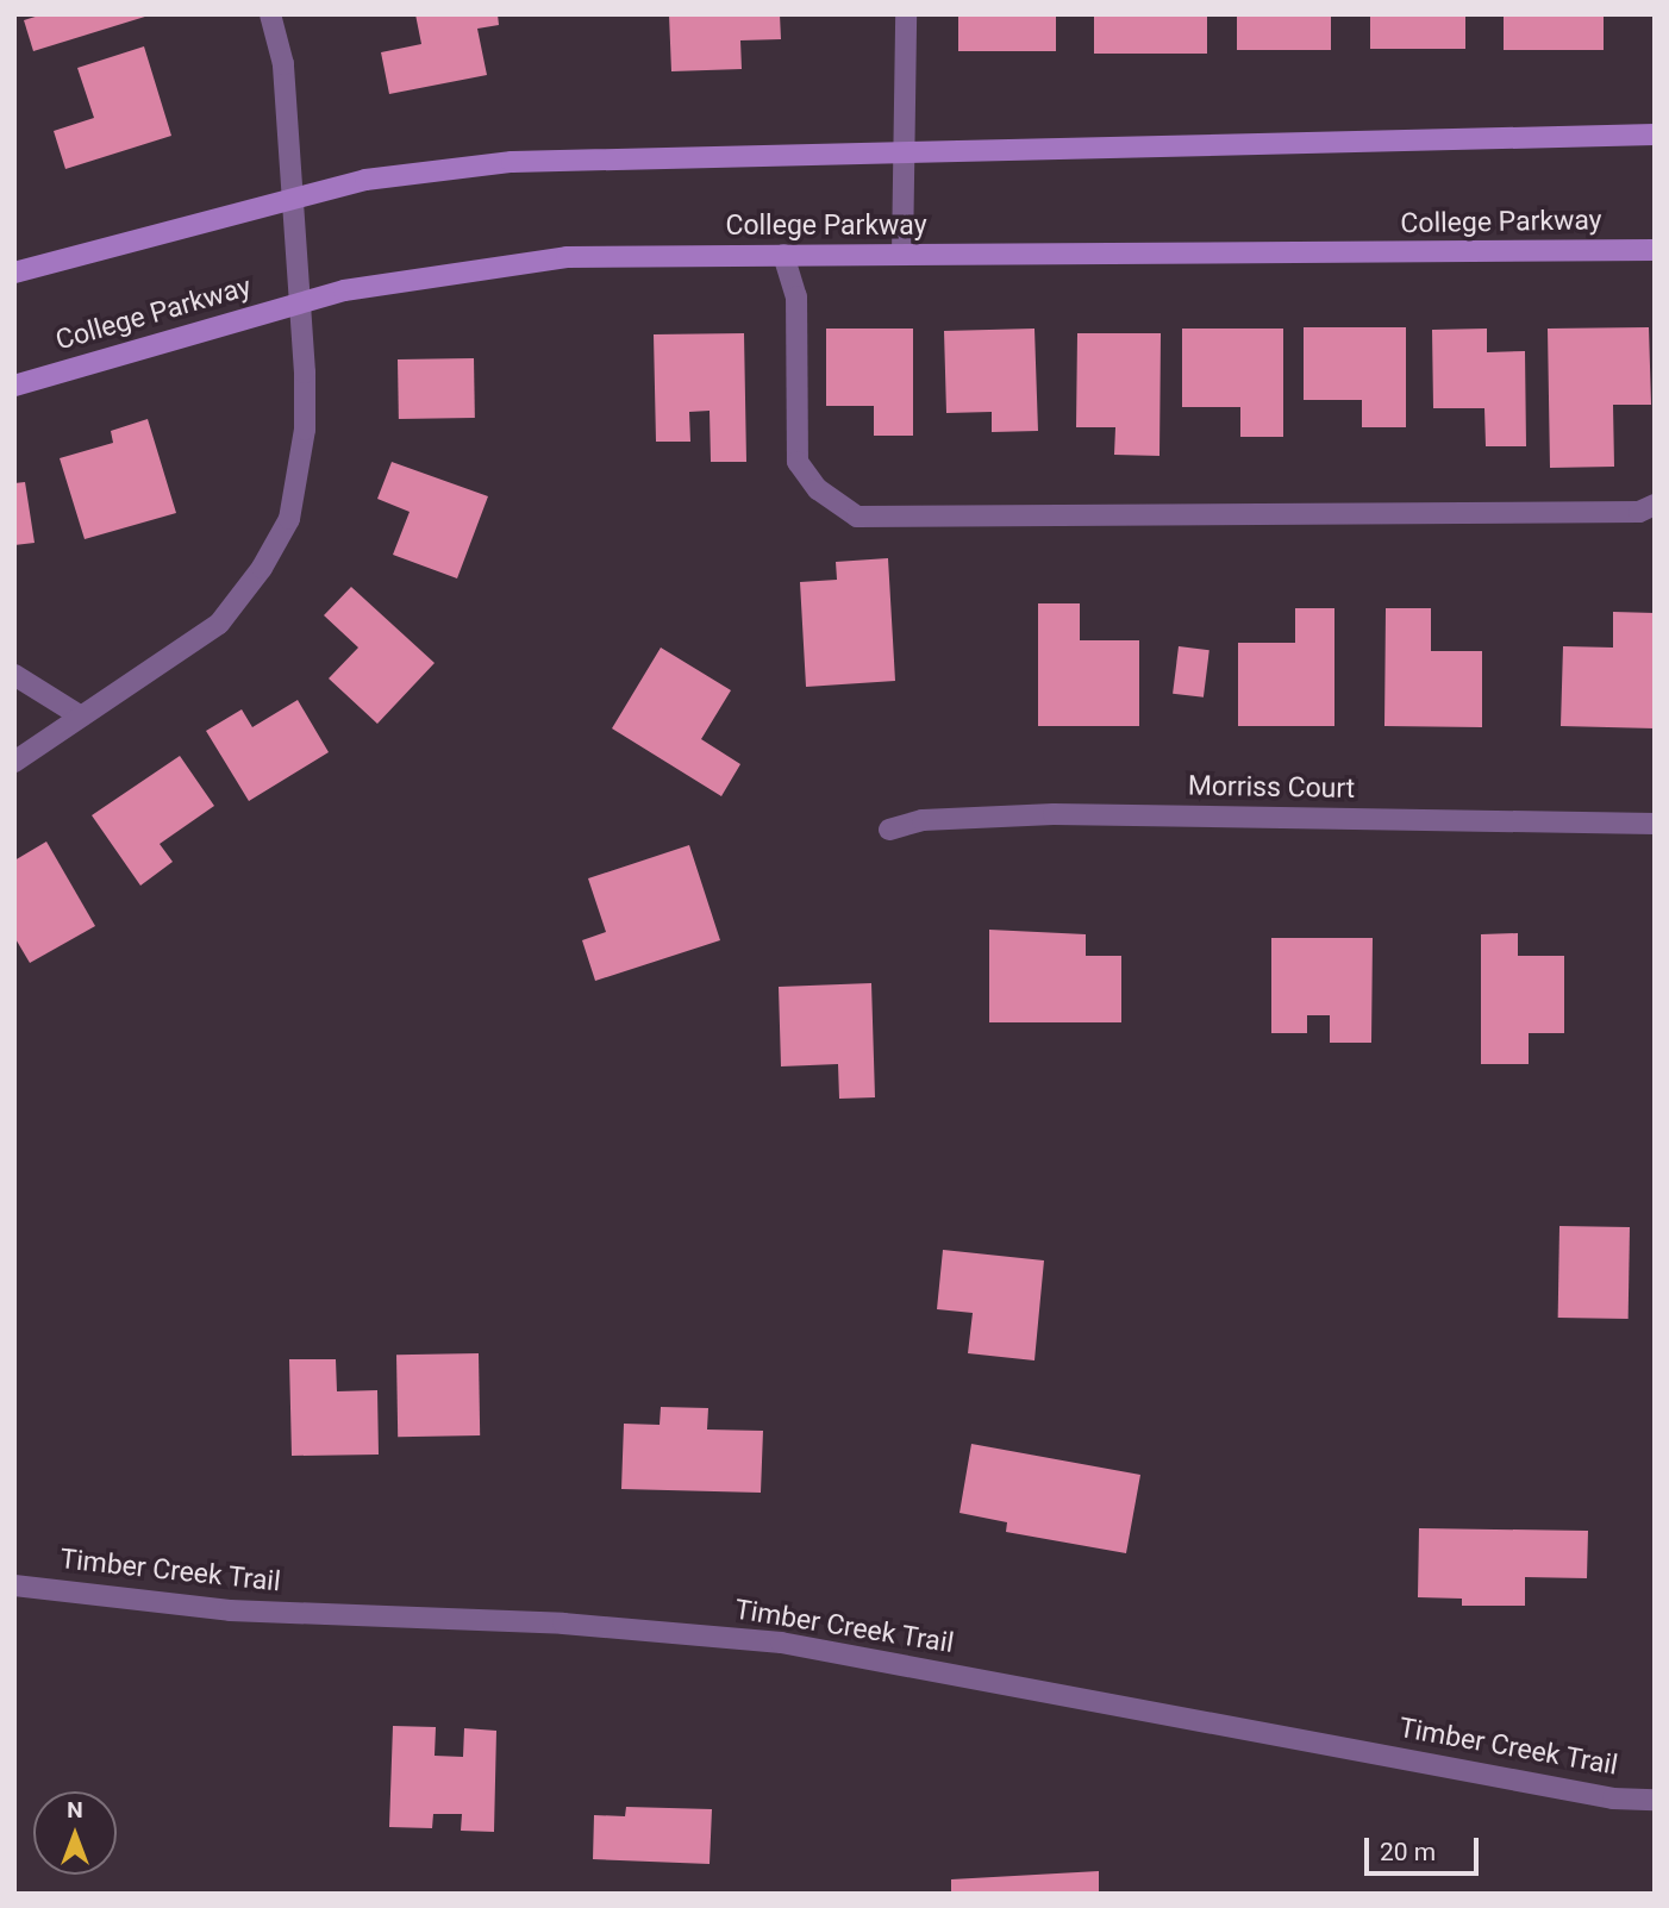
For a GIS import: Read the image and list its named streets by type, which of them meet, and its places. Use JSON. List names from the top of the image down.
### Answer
{
  "streets": {
    "main road": ["College Parkway"],
    "street": ["Morriss Court", "Timber Creek Trail"]
  },
  "scale_bar": "20 m",
  "north": "top"
}
